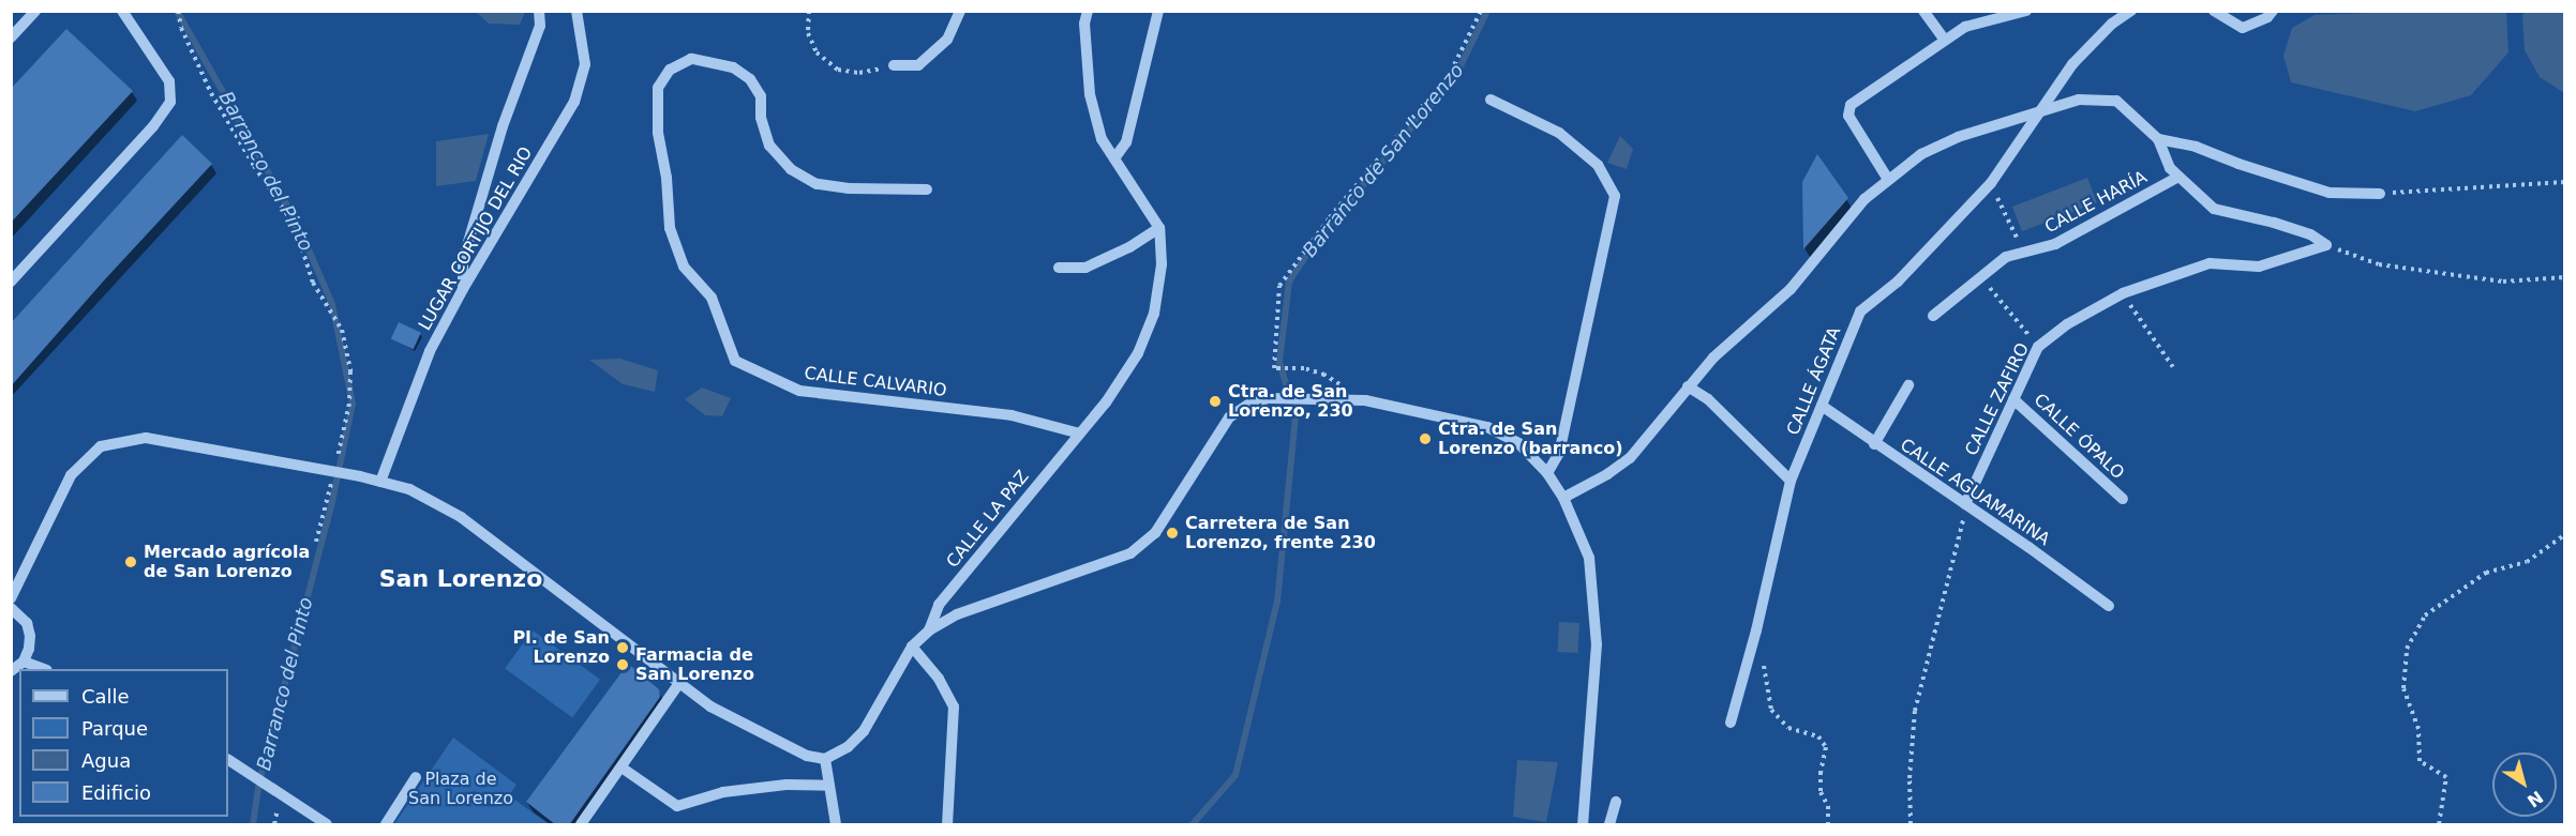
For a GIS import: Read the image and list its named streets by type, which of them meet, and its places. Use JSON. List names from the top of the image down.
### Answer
{
  "streets": {
    "street": [
      "CALLE HARÍA",
      "LUGAR CORTIJO DEL RIO",
      "CALLE ÁGATA",
      "CALLE CALVARIO",
      "CALLE ZAFIRO",
      "CALLE ÓPALO",
      "CALLE AGUAMARINA",
      "CALLE LA PAZ"
    ]
  },
  "crossings": [
    ["CALLE ÁGATA", "CALLE AGUAMARINA"],
    ["CALLE CALVARIO", "CALLE LA PAZ"],
    ["CALLE ZAFIRO", "CALLE ÓPALO"],
    ["CALLE ZAFIRO", "CALLE AGUAMARINA"]
  ],
  "districts": ["San Lorenzo"],
  "water": ["Barranco de San Lorenzo", "Barranco del Pinto"],
  "parks": ["Plaza de San Lorenzo"],
  "places": [
    "Ctra. de San Lorenzo, 230",
    "Ctra. de San Lorenzo (barranco)",
    "Carretera de San Lorenzo, frente 230",
    "Mercado agrícola de San Lorenzo",
    "Pl. de San Lorenzo",
    "Farmacia de San Lorenzo"
  ],
  "legend": [
    "Calle",
    "Parque",
    "Agua",
    "Edificio"
  ],
  "north": "bottom right"
}
